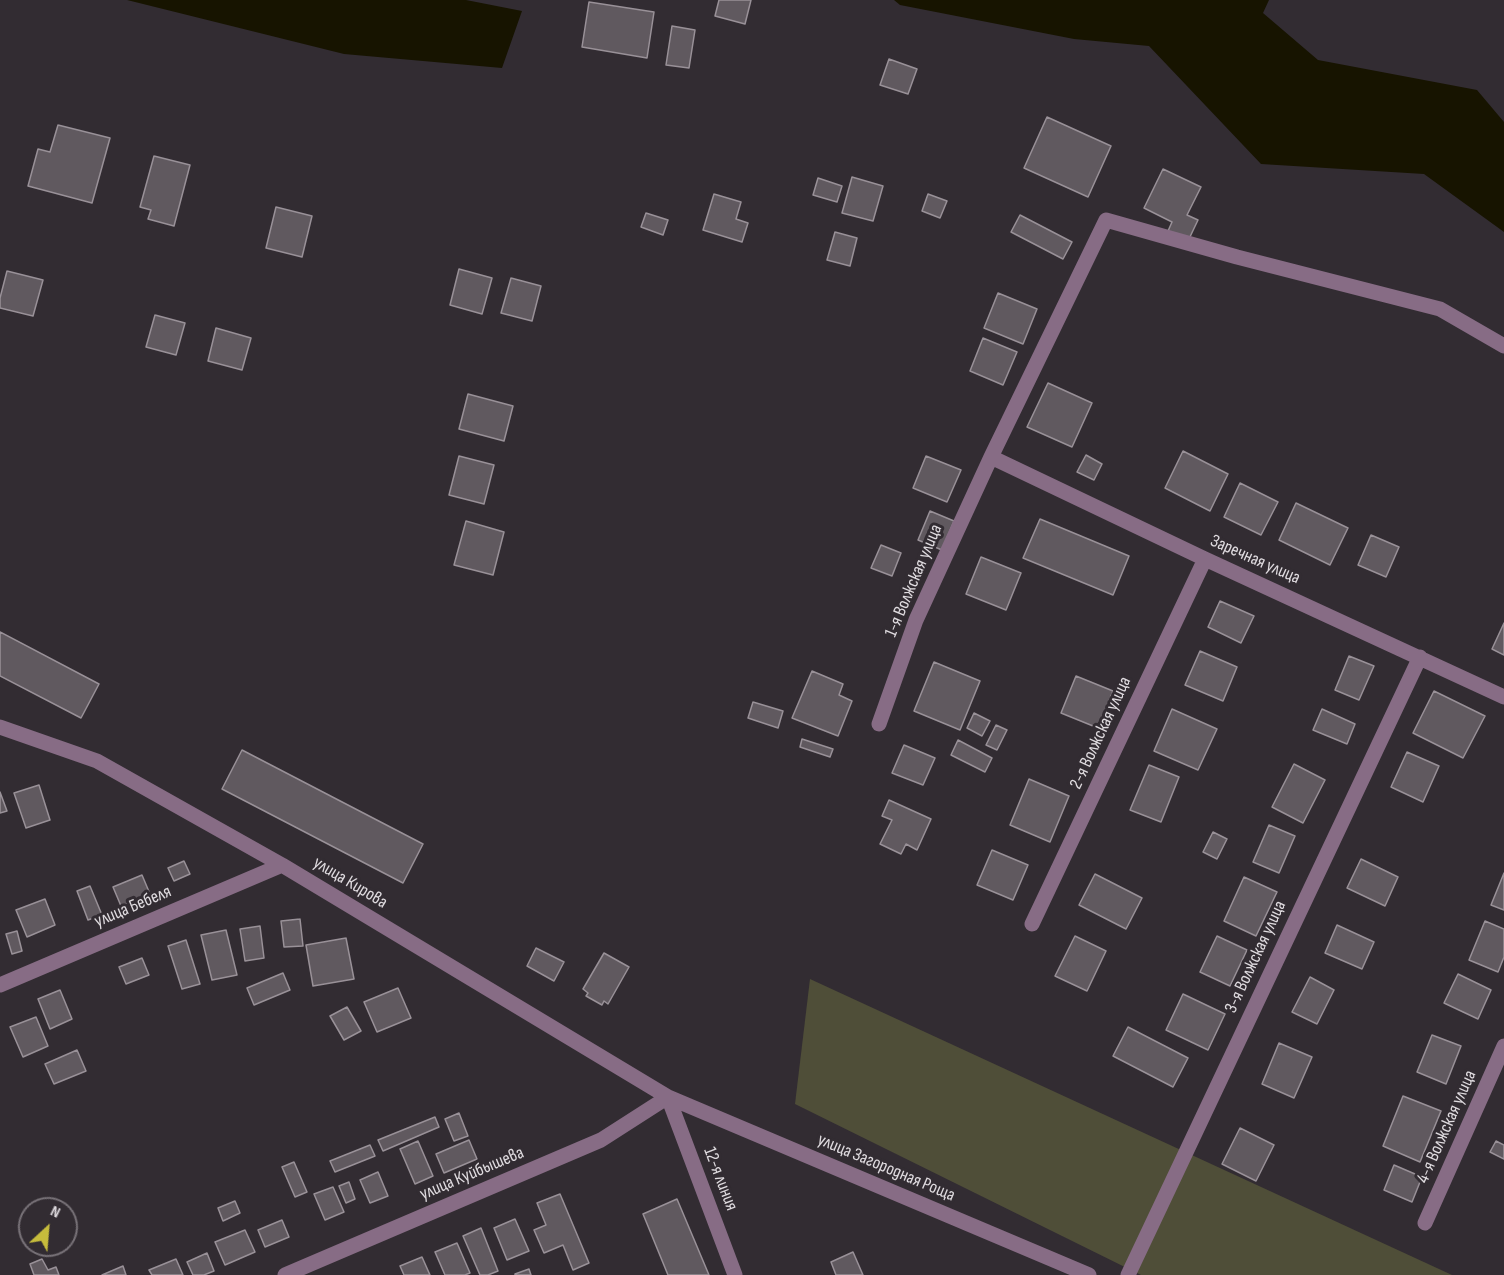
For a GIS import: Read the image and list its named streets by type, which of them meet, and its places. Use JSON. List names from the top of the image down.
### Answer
{
  "streets": {
    "street": [
      "Заречная улица",
      "1-я Волжская улица",
      "2-я Волжская улица",
      "улица Кирова",
      "улица Бебеля",
      "3-я Волжская улица",
      "4-я Волжская улица",
      "улица Загородная Роща",
      "улица Куйбышева",
      "12-я линия"
    ]
  },
  "crossings": [
    ["Заречная улица", "1-я Волжская улица"],
    ["Заречная улица", "2-я Волжская улица"],
    ["Заречная улица", "3-я Волжская улица"],
    ["улица Кирова", "улица Бебеля"],
    ["улица Кирова", "улица Загородная Роща"],
    ["улица Кирова", "улица Куйбышева"],
    ["улица Кирова", "12-я линия"],
    ["улица Загородная Роща", "улица Куйбышева"],
    ["улица Загородная Роща", "12-я линия"],
    ["улица Куйбышева", "12-я линия"]
  ],
  "north": "top right"
}
